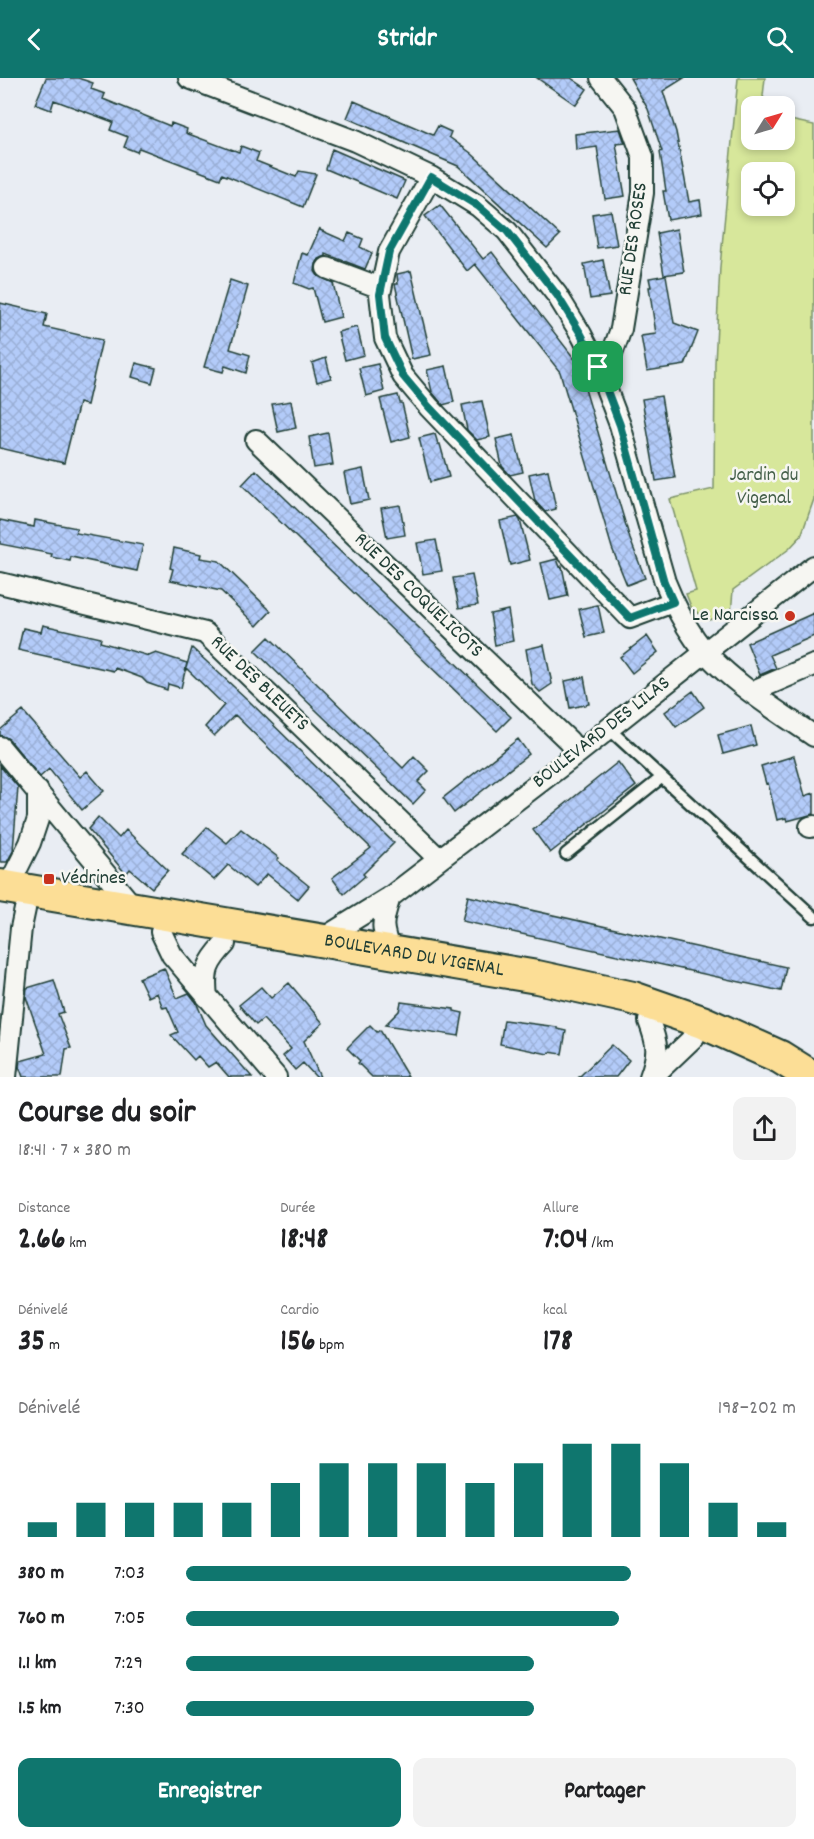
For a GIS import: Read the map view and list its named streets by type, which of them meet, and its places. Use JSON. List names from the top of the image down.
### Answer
{
  "streets": {
    "main road": ["BOULEVARD DU VIGENAL"],
    "street": [
      "RUE DES ROSES",
      "RUE DES COQUELICOTS",
      "RUE DES BLEUETS",
      "BOULEVARD DES LILAS"
    ]
  },
  "crossings": [
    ["RUE DES COQUELICOTS", "BOULEVARD DES LILAS"],
    ["RUE DES BLEUETS", "BOULEVARD DES LILAS"],
    ["BOULEVARD DES LILAS", "BOULEVARD DU VIGENAL"]
  ],
  "parks": ["Jardin du Vigenal"],
  "places": {
    "other": ["Le Narcissa"],
    "transit": ["Védrines"]
  },
  "north": "top right",
  "page": {
    "header": "Stridr",
    "heading": ["Course du soir", "18:41 · 7 × 380 m"],
    "stats": [
      ["Distance", "2.66 km"],
      ["Durée", "18:48"],
      ["Allure", "7:04 /km"],
      ["Dénivelé", "35 m"],
      ["Cardio", "156 bpm"],
      ["kcal", "178"]
    ],
    "chart": ["Dénivelé", "198–202 m"],
    "list": [
      {
        "name": "380 m",
        "note": "7:03"
      },
      {
        "name": "760 m",
        "note": "7:05"
      },
      {
        "name": "1.1 km",
        "note": "7:29"
      },
      {
        "name": "1.5 km",
        "note": "7:30"
      }
    ],
    "buttons": ["Enregistrer", "Partager"]
  }
}
